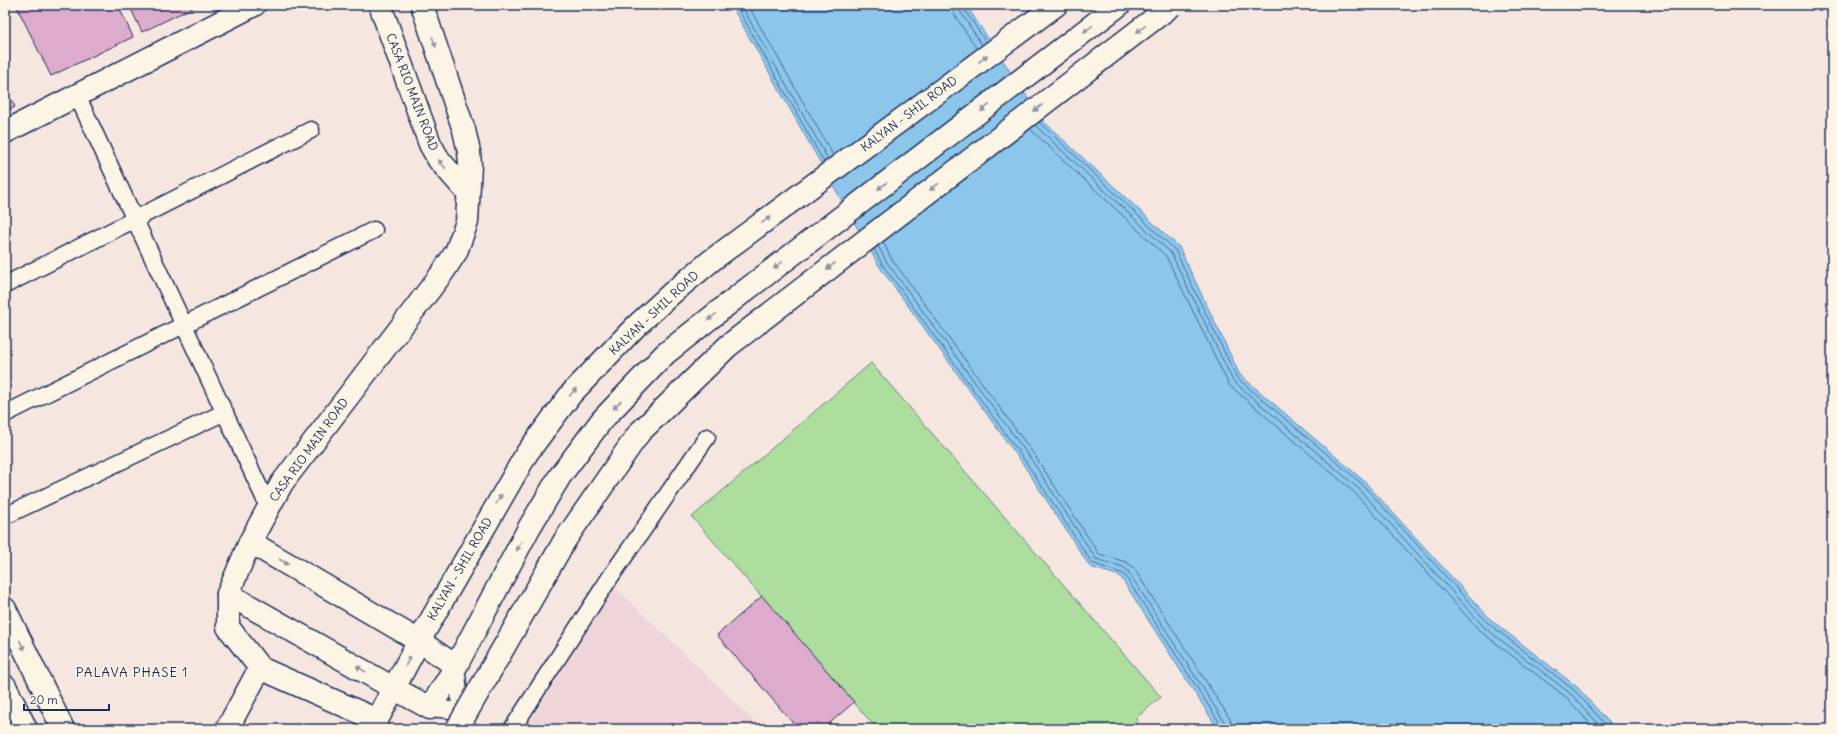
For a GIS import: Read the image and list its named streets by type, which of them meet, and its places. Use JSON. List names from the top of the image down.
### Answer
{
  "streets": {
    "main road": ["CASA RIO MAIN ROAD", "KALYAN - SHIL ROAD"]
  },
  "crossings": [
    ["CASA RIO MAIN ROAD", "KALYAN - SHIL ROAD"]
  ],
  "districts": ["PALAVA PHASE 1"],
  "scale_bar": "20 m"
}
